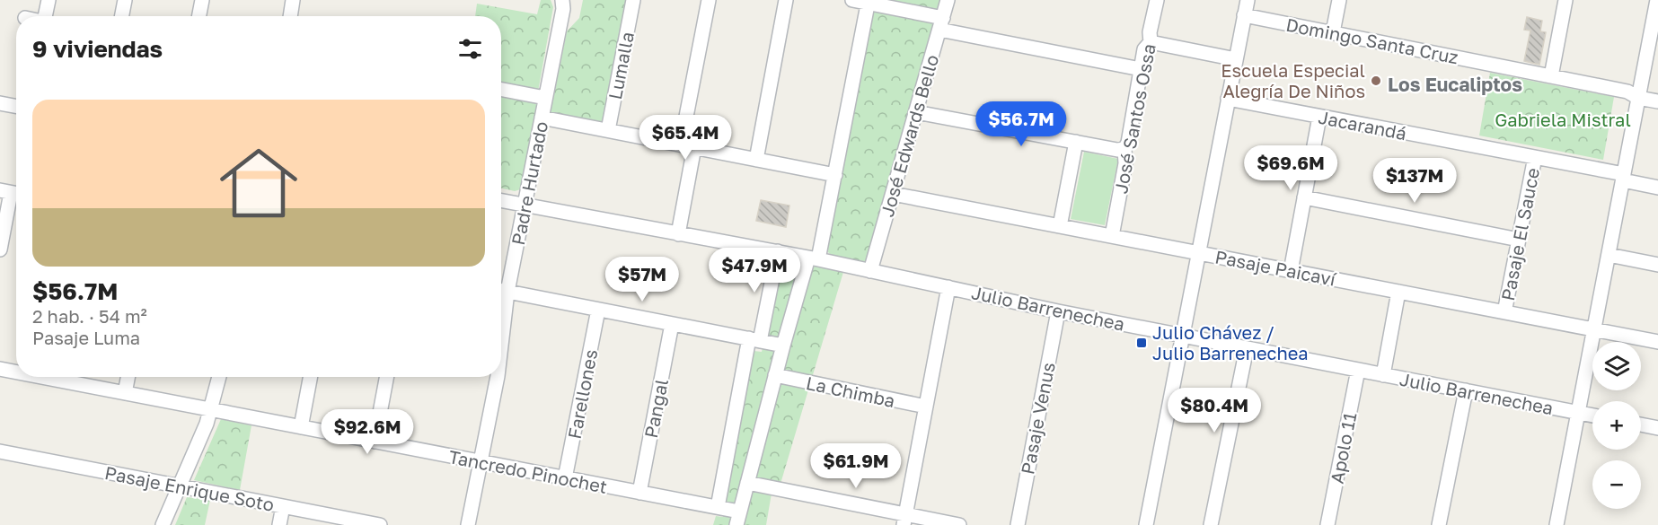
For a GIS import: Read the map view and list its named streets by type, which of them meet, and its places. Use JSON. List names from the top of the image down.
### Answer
{
  "streets": {
    "street": [
      "Domingo Santa Cruz",
      "Lumalla",
      "José Santos Ossa",
      "Jacarandá",
      "José Edwards Bello",
      "Padre Hurtado",
      "Pasaje El Sauce",
      "Pasaje Paicaví",
      "Julio Barrenechea",
      "La Chimba",
      "Farellones",
      "Pangal",
      "Pasaje Venus",
      "Apolo 11",
      "Tancredo Pinochet",
      "Pasaje Enrique Soto"
    ]
  },
  "crossings": [
    ["José Santos Ossa", "Pasaje Paicaví"],
    ["Jacarandá", "Pasaje El Sauce"],
    ["José Edwards Bello", "Pasaje Paicaví"],
    ["José Edwards Bello", "Julio Barrenechea"],
    ["Padre Hurtado", "Julio Barrenechea"],
    ["Padre Hurtado", "Tancredo Pinochet"],
    ["Pasaje El Sauce", "Pasaje Paicaví"],
    ["Julio Barrenechea", "Pasaje Venus"],
    ["Julio Barrenechea", "Apolo 11"],
    ["Farellones", "Tancredo Pinochet"],
    ["Pangal", "Tancredo Pinochet"]
  ],
  "districts": ["Los Eucaliptos"],
  "parks": ["Gabriela Mistral"],
  "places": {
    "other": ["Escuela Especial Alegría De Niños"],
    "transit": ["Julio Chávez / Julio Barrenechea"]
  },
  "page": {
    "heading": "9 viviendas",
    "list": [
      {
        "name": "$56.7M",
        "note": "2 hab. · 54 m² · Pasaje Luma"
      }
    ],
    "price": [
      "$56.7M",
      "$65.4M",
      "$69.6M",
      "$137M",
      "$47.9M",
      "$57M",
      "$80.4M",
      "$92.6M",
      "$61.9M"
    ],
    "map_buttons": ["+", "−"]
  }
}
